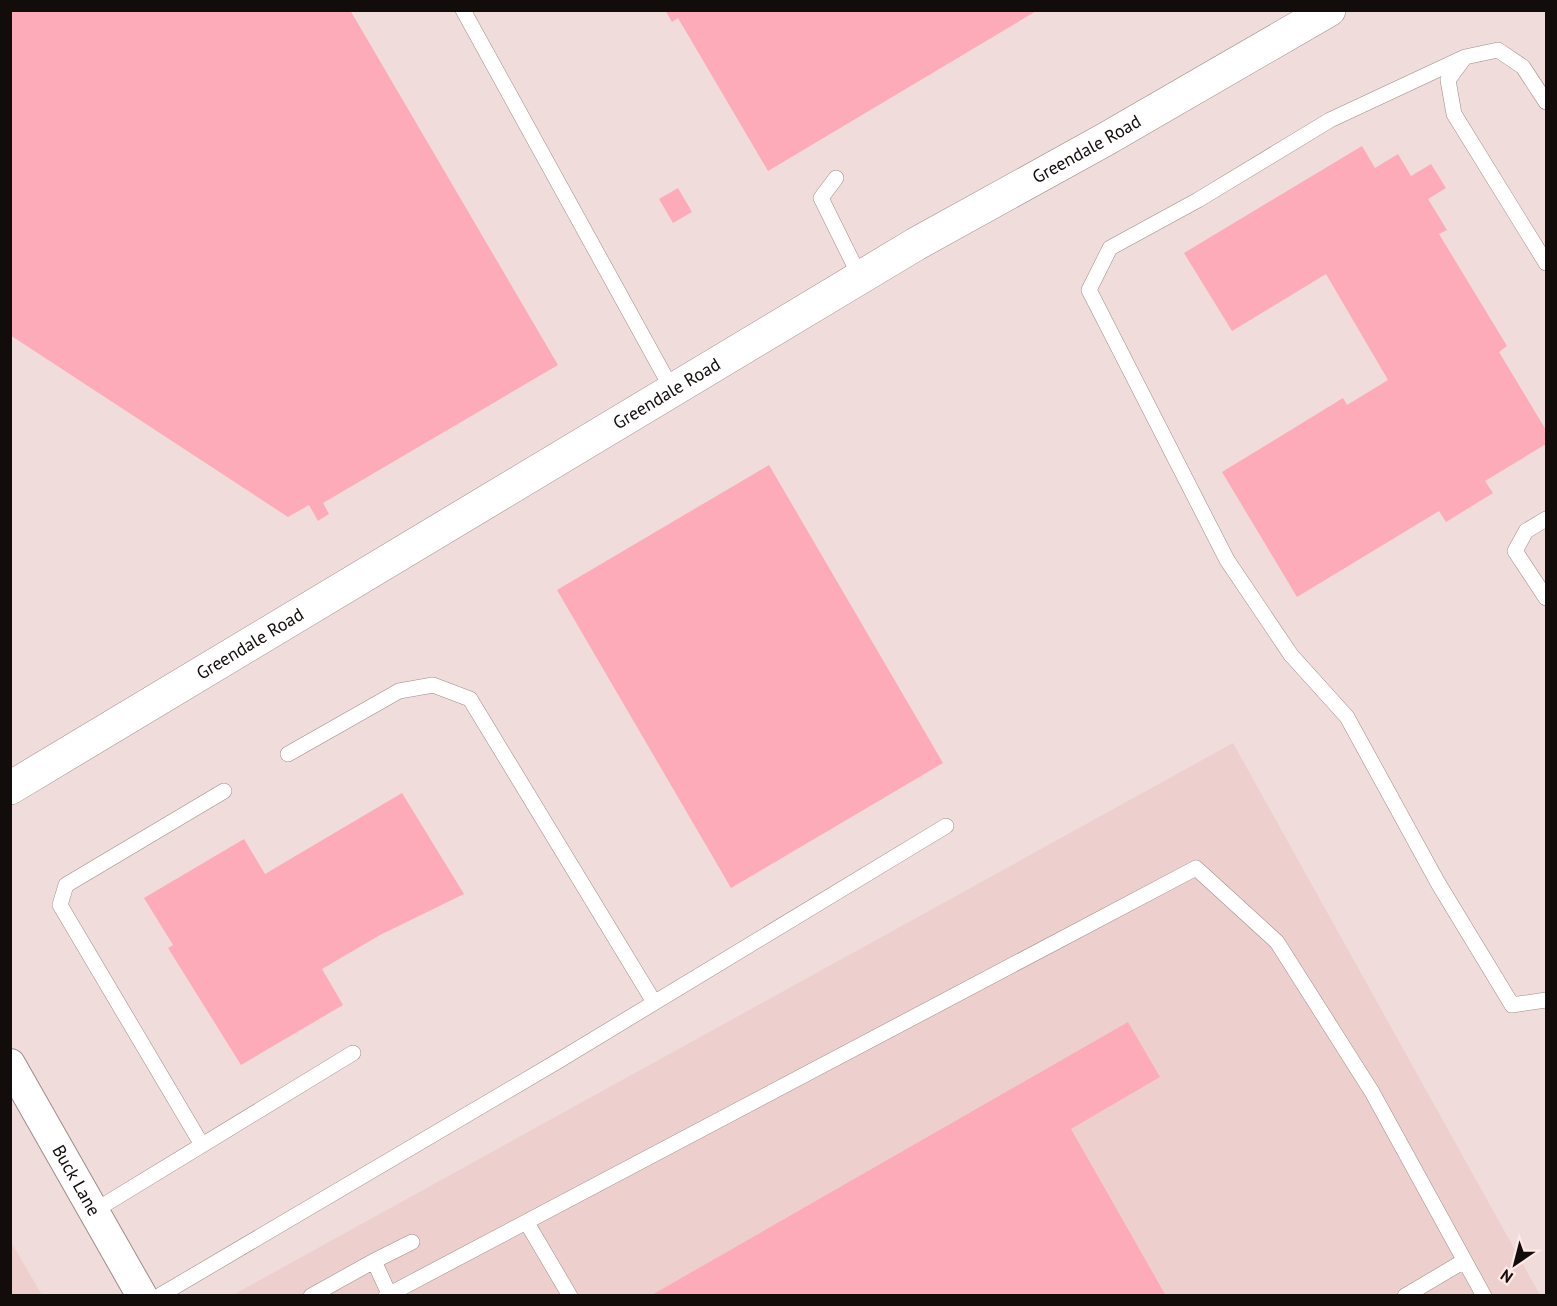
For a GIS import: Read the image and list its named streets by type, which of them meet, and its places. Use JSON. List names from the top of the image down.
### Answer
{
  "streets": {
    "street": ["Greendale Road", "Buck Lane"]
  },
  "north": "bottom left"
}
